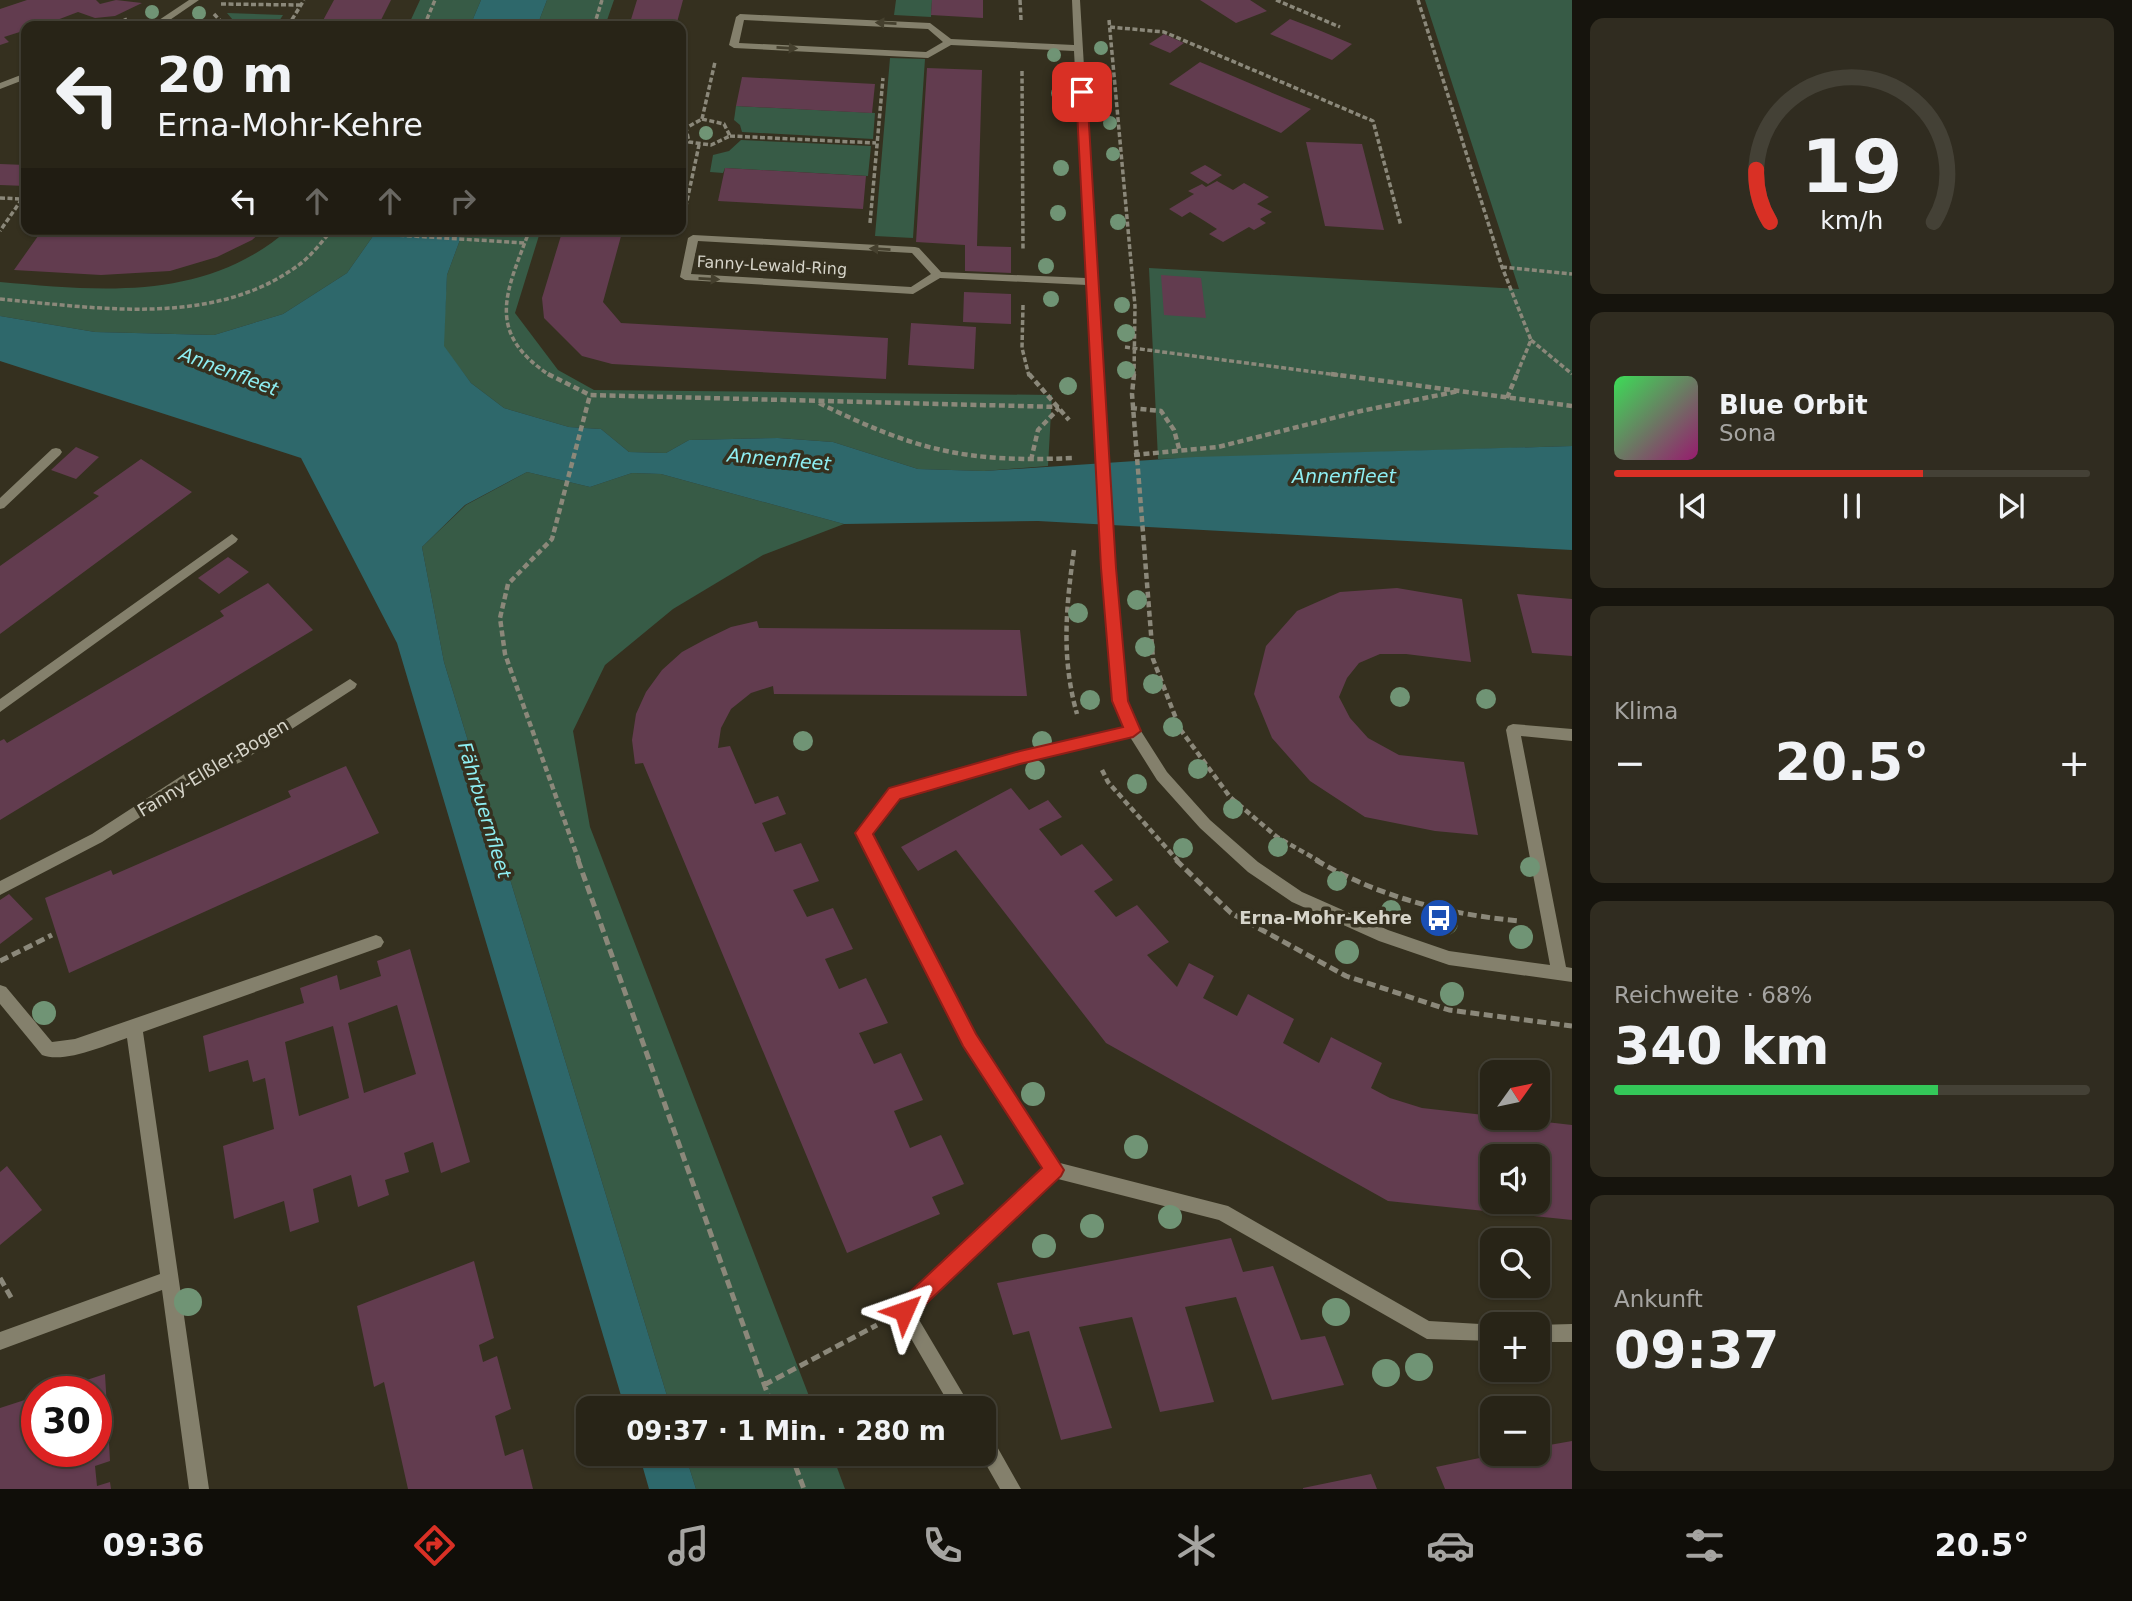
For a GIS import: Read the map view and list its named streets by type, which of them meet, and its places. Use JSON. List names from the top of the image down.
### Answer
{
  "streets": {
    "street": ["Fanny-Lewald-Ring", "Fanny-Elßler-Bogen"]
  },
  "water": ["Annenfleet", "Fährbuernfleet"],
  "places": {
    "bus stop": ["Erna-Mohr-Kehre"]
  },
  "north": "top right",
  "page": {
    "turn": ["20 m", "Erna-Mohr-Kehre"],
    "song": ["Blue Orbit", "Sona"],
    "tile": [
      "Klima",
      ["Reichweite · 68%", "340 km"],
      ["Ankunft", "09:37"]
    ],
    "heat": ["−", "20.5°", "+"],
    "map_buttons": ["+", "−"],
    "limit": "30",
    "trip": "09:37 · 1 Min. · 280 m",
    "tabs": ["09:36", "20.5°"],
    "gauge": ["19", "km/h"]
  }
}
